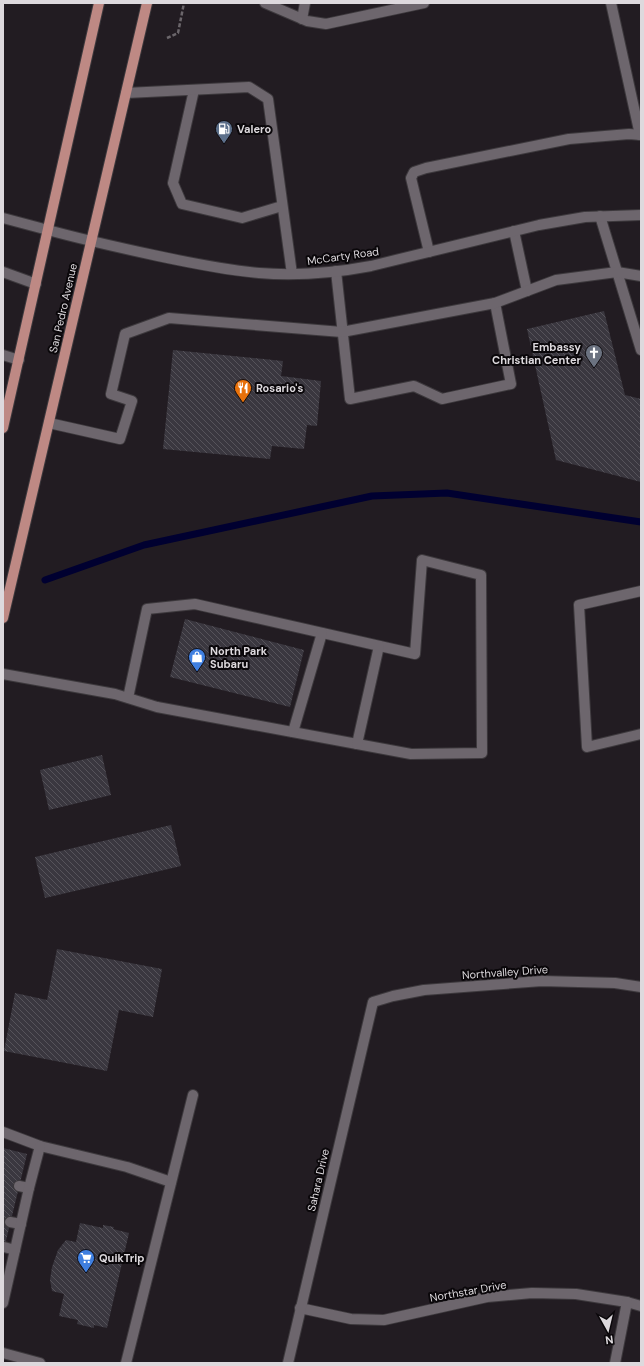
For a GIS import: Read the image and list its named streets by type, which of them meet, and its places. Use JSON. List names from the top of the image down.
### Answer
{
  "streets": {
    "main road": ["San Pedro Avenue"],
    "street": [
      "McCarty Road",
      "Northvalley Drive",
      "Sahara Drive",
      "Northstar Drive"
    ]
  },
  "crossings": [
    ["McCarty Road", "San Pedro Avenue"],
    ["Northvalley Drive", "Sahara Drive"],
    ["Sahara Drive", "Northstar Drive"]
  ],
  "places": {
    "fuel station": ["Valero"],
    "church": ["Embassy Christian Center"],
    "restaurant": ["Rosario's"],
    "shop": ["North Park Subaru"],
    "supermarket": ["QuikTrip"]
  },
  "north": "bottom"
}
